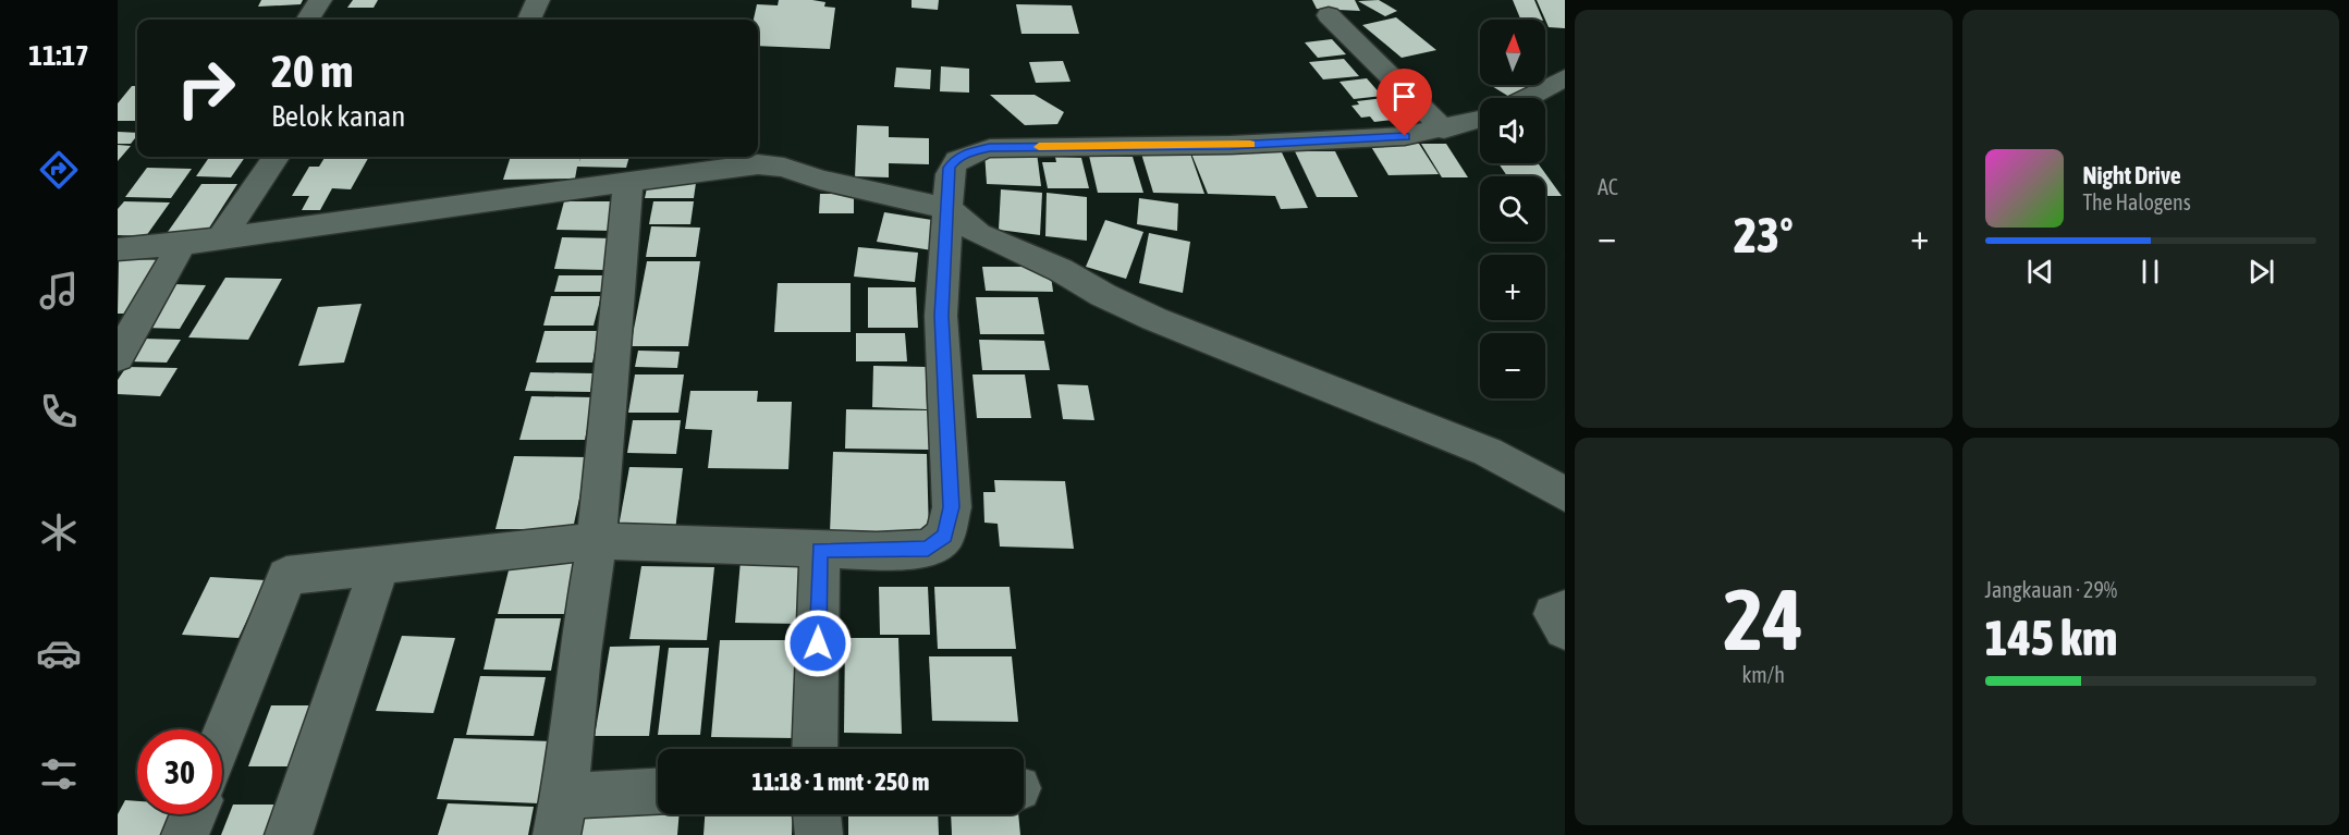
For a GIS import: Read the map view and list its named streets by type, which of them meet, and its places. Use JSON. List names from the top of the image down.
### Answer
{
  "north": "top",
  "page": {
    "tabs": "11:17",
    "tile": [
      "AC",
      ["24", "km/h"],
      ["Jangkauan · 29%", "145 km"]
    ],
    "map_buttons": ["+", "−"],
    "turn": ["20 m", "Belok kanan"],
    "song": ["Night Drive", "The Halogens"],
    "heat": ["−", "23°", "+"],
    "limit": "30",
    "trip": "11:18 · 1 mnt · 250 m"
  }
}
